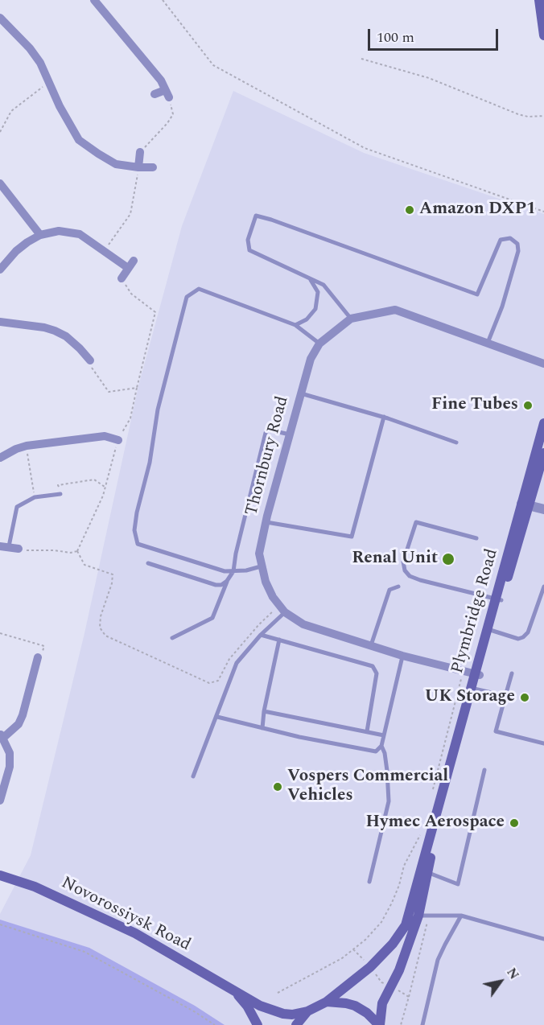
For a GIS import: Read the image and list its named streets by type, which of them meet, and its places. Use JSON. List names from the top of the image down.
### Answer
{
  "streets": {
    "main road": ["Plymbridge Road", "Novorossiysk Road"],
    "street": ["Thornbury Road"]
  },
  "crossings": [
    ["Thornbury Road", "Plymbridge Road"],
    ["Plymbridge Road", "Novorossiysk Road"]
  ],
  "places": [
    "Amazon DXP1",
    "Fine Tubes",
    "Renal Unit",
    "UK Storage",
    "Vospers Commercial Vehicles",
    "Hymec Aerospace"
  ],
  "scale_bar": "100 m",
  "north": "top right"
}
